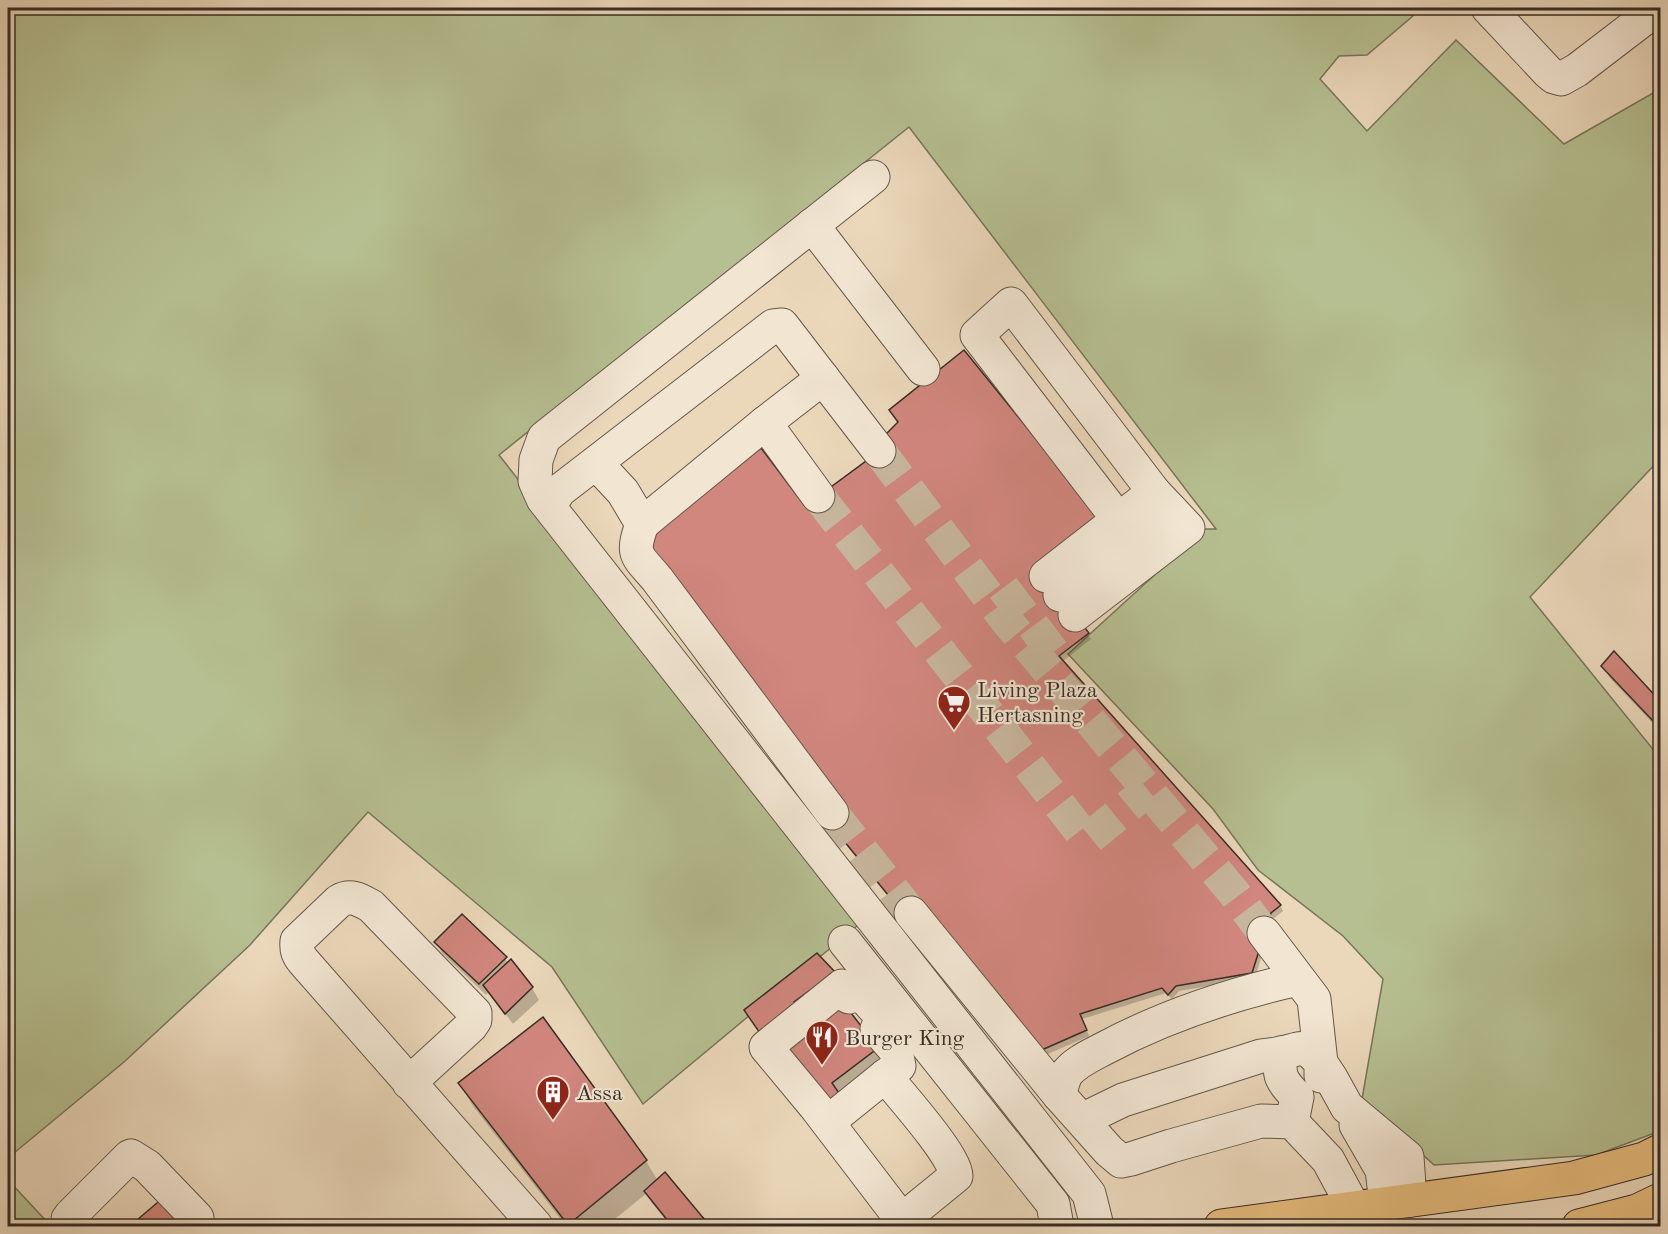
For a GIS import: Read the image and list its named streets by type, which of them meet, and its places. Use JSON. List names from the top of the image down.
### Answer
{
  "places": {
    "supermarket": ["Living Plaza Hertasning"],
    "restaurant": ["Burger King"],
    "building": ["Assa"]
  }
}
